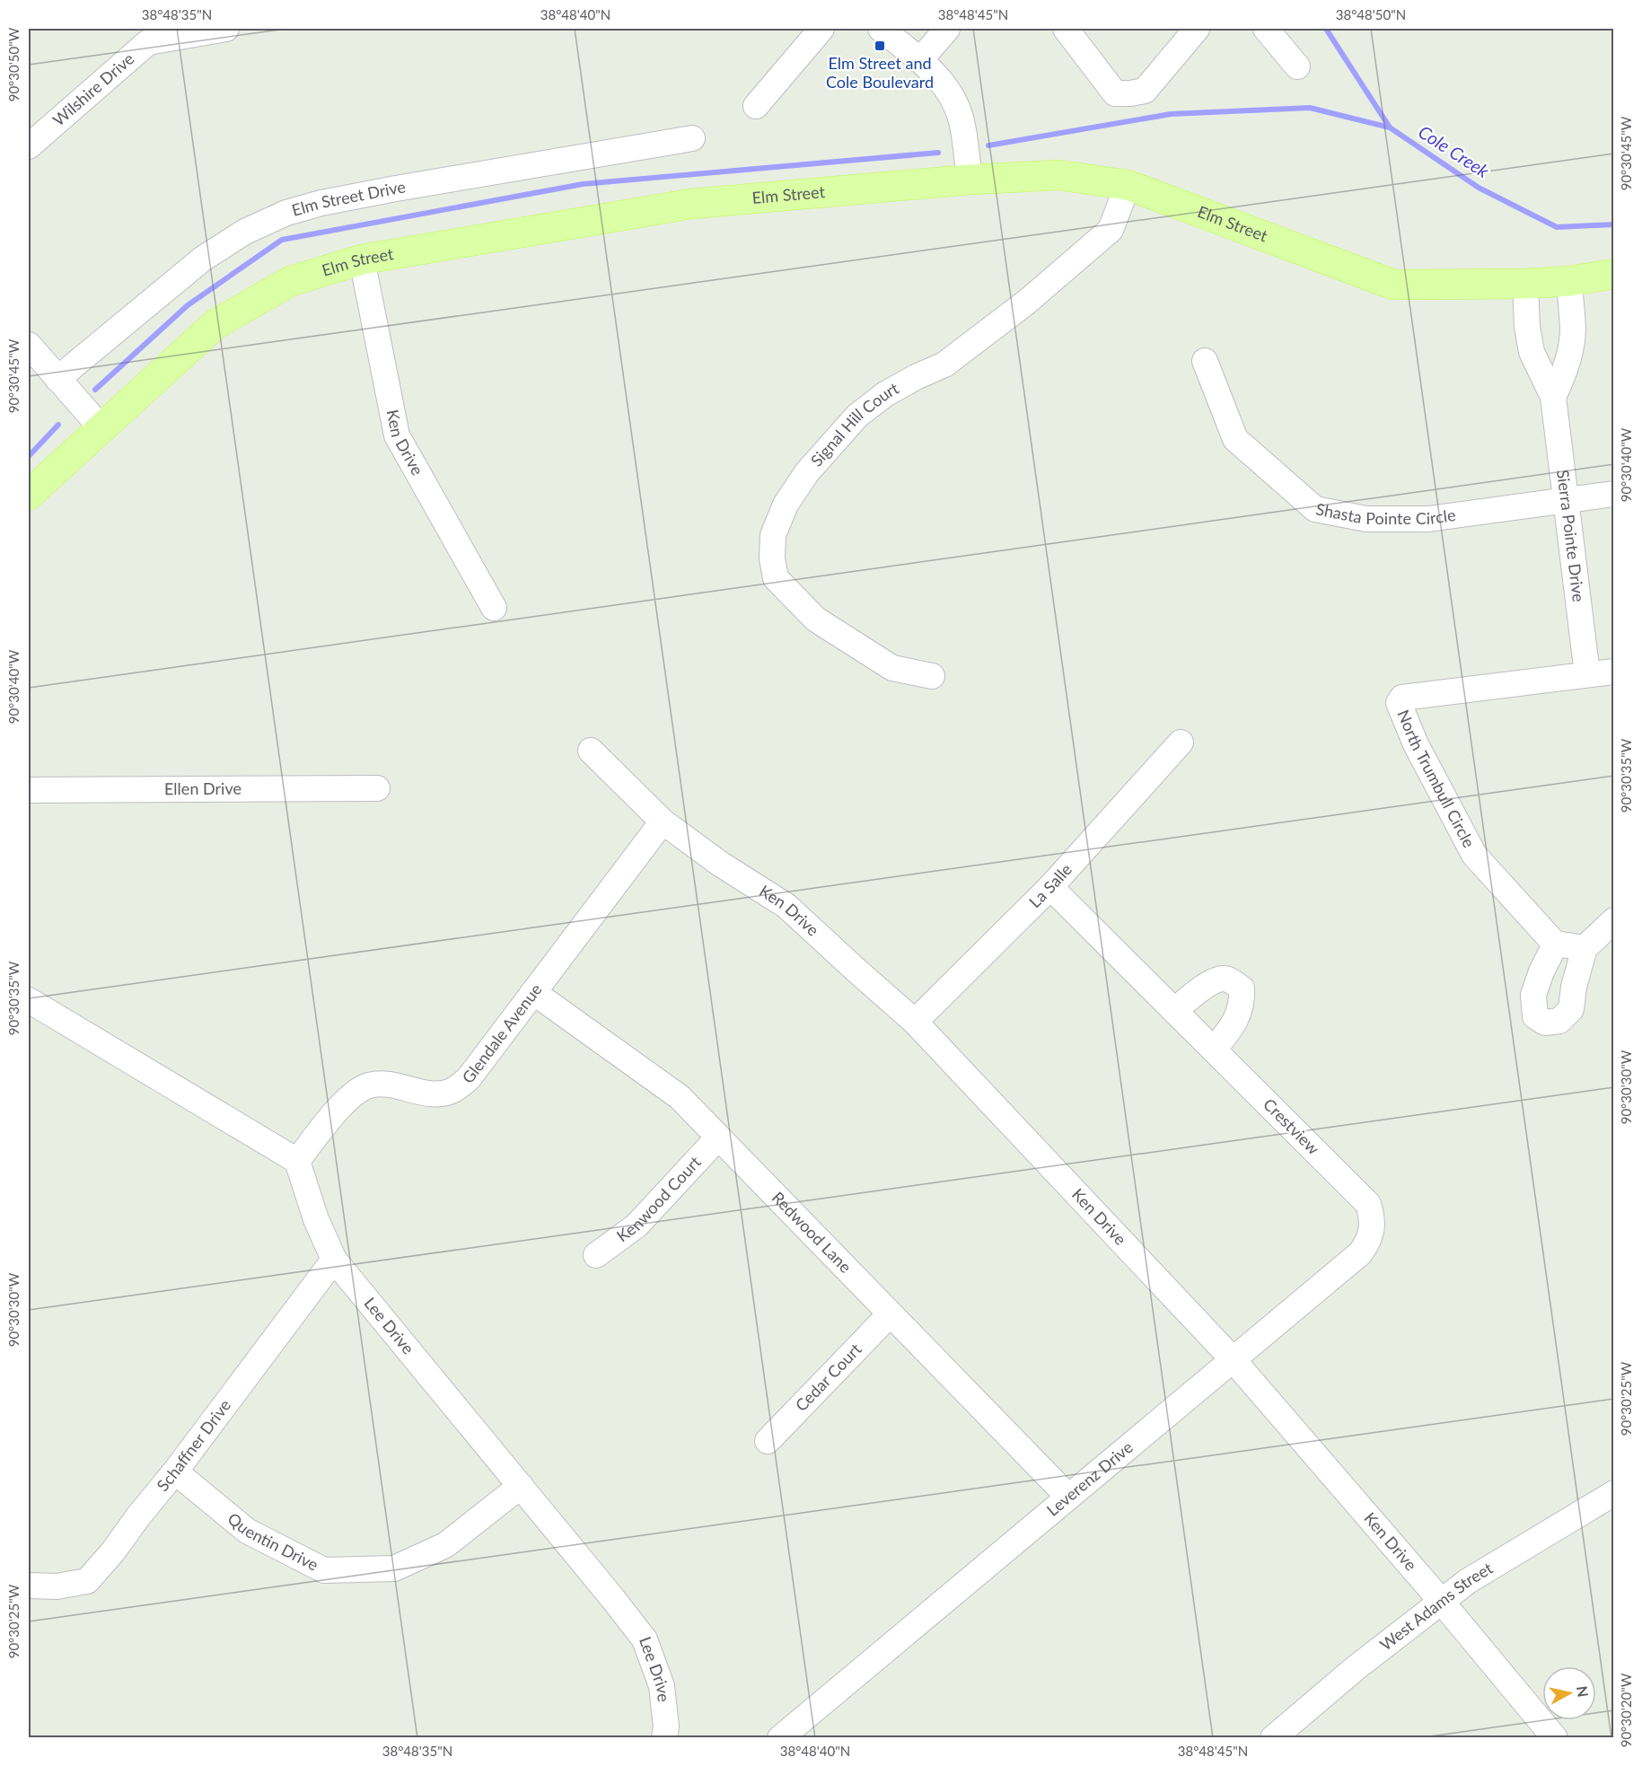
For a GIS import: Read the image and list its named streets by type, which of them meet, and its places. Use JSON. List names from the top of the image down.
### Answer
{
  "streets": {
    "main road": ["Elm Street"],
    "street": [
      "Wilshire Drive",
      "Elm Street Drive",
      "Signal Hill Court",
      "Ken Drive",
      "Shasta Pointe Circle",
      "Sierra Pointe Drive",
      "North Trumbull Circle",
      "Ellen Drive",
      "La Salle",
      "Glendale Avenue",
      "Crestview",
      "Kenwood Court",
      "Redwood Lane",
      "Lee Drive",
      "Cedar Court",
      "Schaffner Drive",
      "Leverenz Drive",
      "Quentin Drive",
      "West Adams Street"
    ]
  },
  "crossings": [
    ["Elm Street", "Signal Hill Court"],
    ["Elm Street", "Ken Drive"],
    ["Elm Street", "Sierra Pointe Drive"],
    ["Ken Drive", "La Salle"],
    ["Ken Drive", "Glendale Avenue"],
    ["Ken Drive", "Leverenz Drive"],
    ["Ken Drive", "West Adams Street"],
    ["Shasta Pointe Circle", "Sierra Pointe Drive"],
    ["Sierra Pointe Drive", "North Trumbull Circle"],
    ["La Salle", "Crestview"],
    ["Glendale Avenue", "Redwood Lane"],
    ["Glendale Avenue", "Lee Drive"],
    ["Crestview", "Leverenz Drive"],
    ["Kenwood Court", "Redwood Lane"],
    ["Redwood Lane", "Cedar Court"],
    ["Redwood Lane", "Leverenz Drive"],
    ["Lee Drive", "Schaffner Drive"],
    ["Lee Drive", "Quentin Drive"],
    ["Schaffner Drive", "Quentin Drive"]
  ],
  "water": ["Cole Creek"],
  "places": {
    "transit": ["Elm Street and Cole Boulevard"]
  },
  "north": "right",
  "coordinates": [
    "38°48'35\"N",
    "38°48'40\"N",
    "38°48'45\"N",
    "38°48'50\"N",
    "90°30'50\"W",
    "90°30'45\"W",
    "90°30'40\"W",
    "90°30'35\"W",
    "90°30'30\"W",
    "90°30'25\"W",
    "90°30'20\"W"
  ]
}
